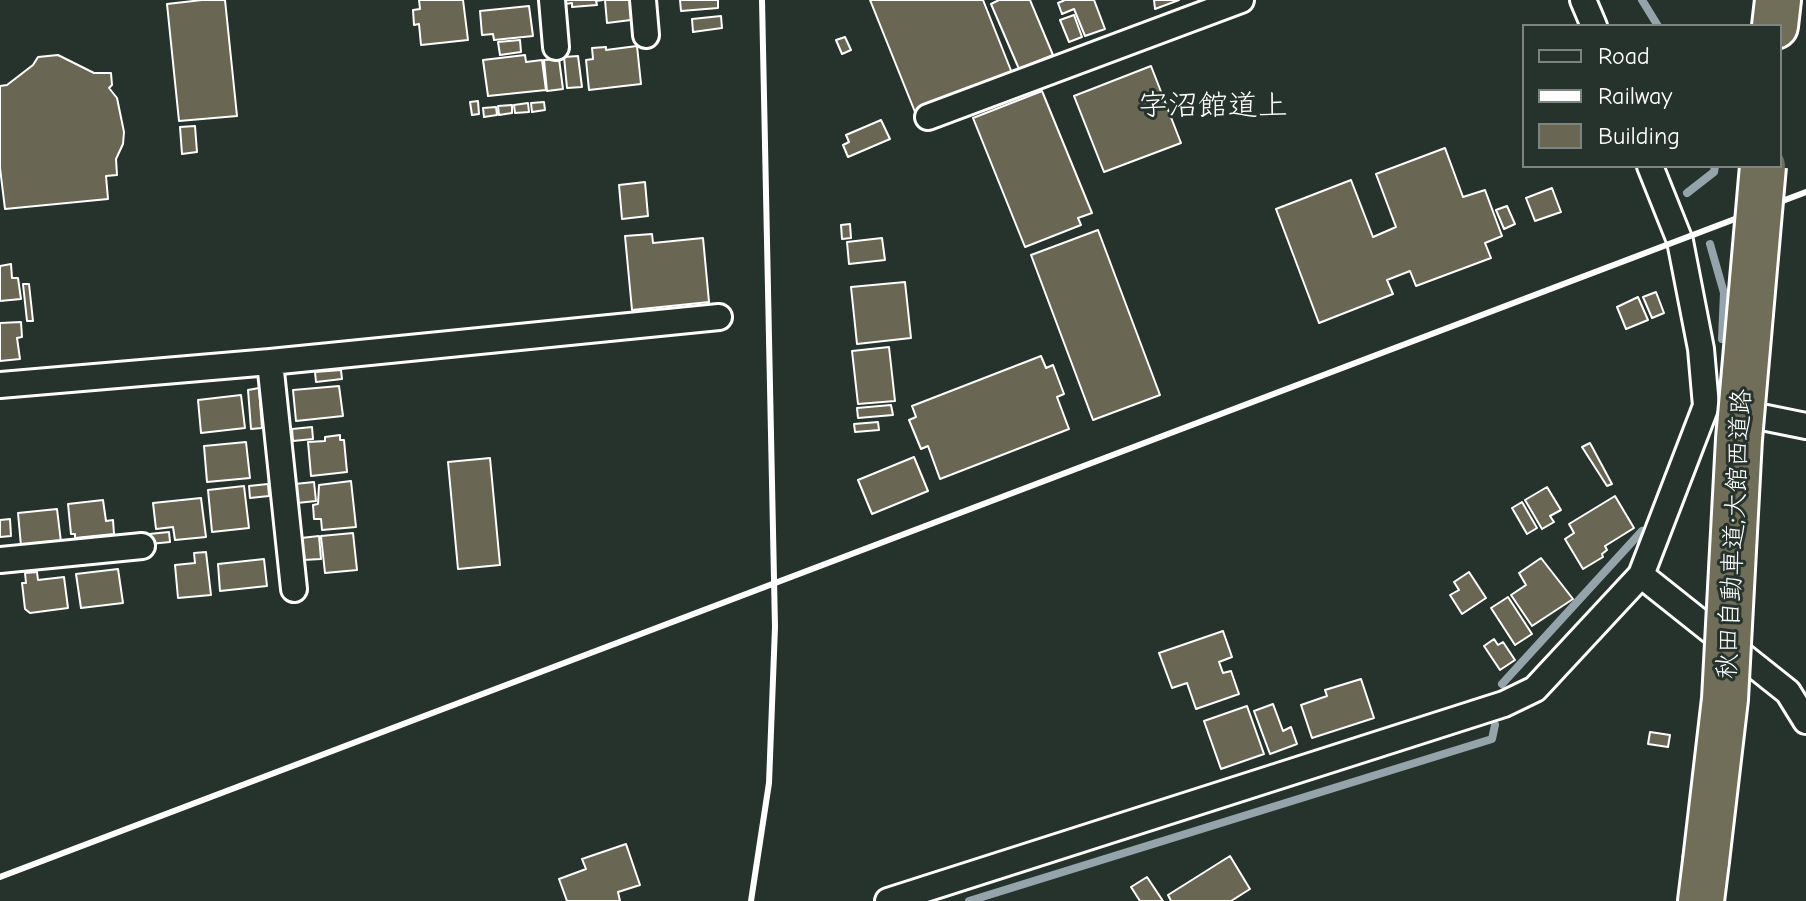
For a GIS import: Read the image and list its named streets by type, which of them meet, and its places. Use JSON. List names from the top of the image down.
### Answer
{
  "streets": {
    "highway": ["秋田自動車道;大館西道路"]
  },
  "districts": ["字沼館道上"],
  "legend": ["Road", "Railway", "Building"]
}
